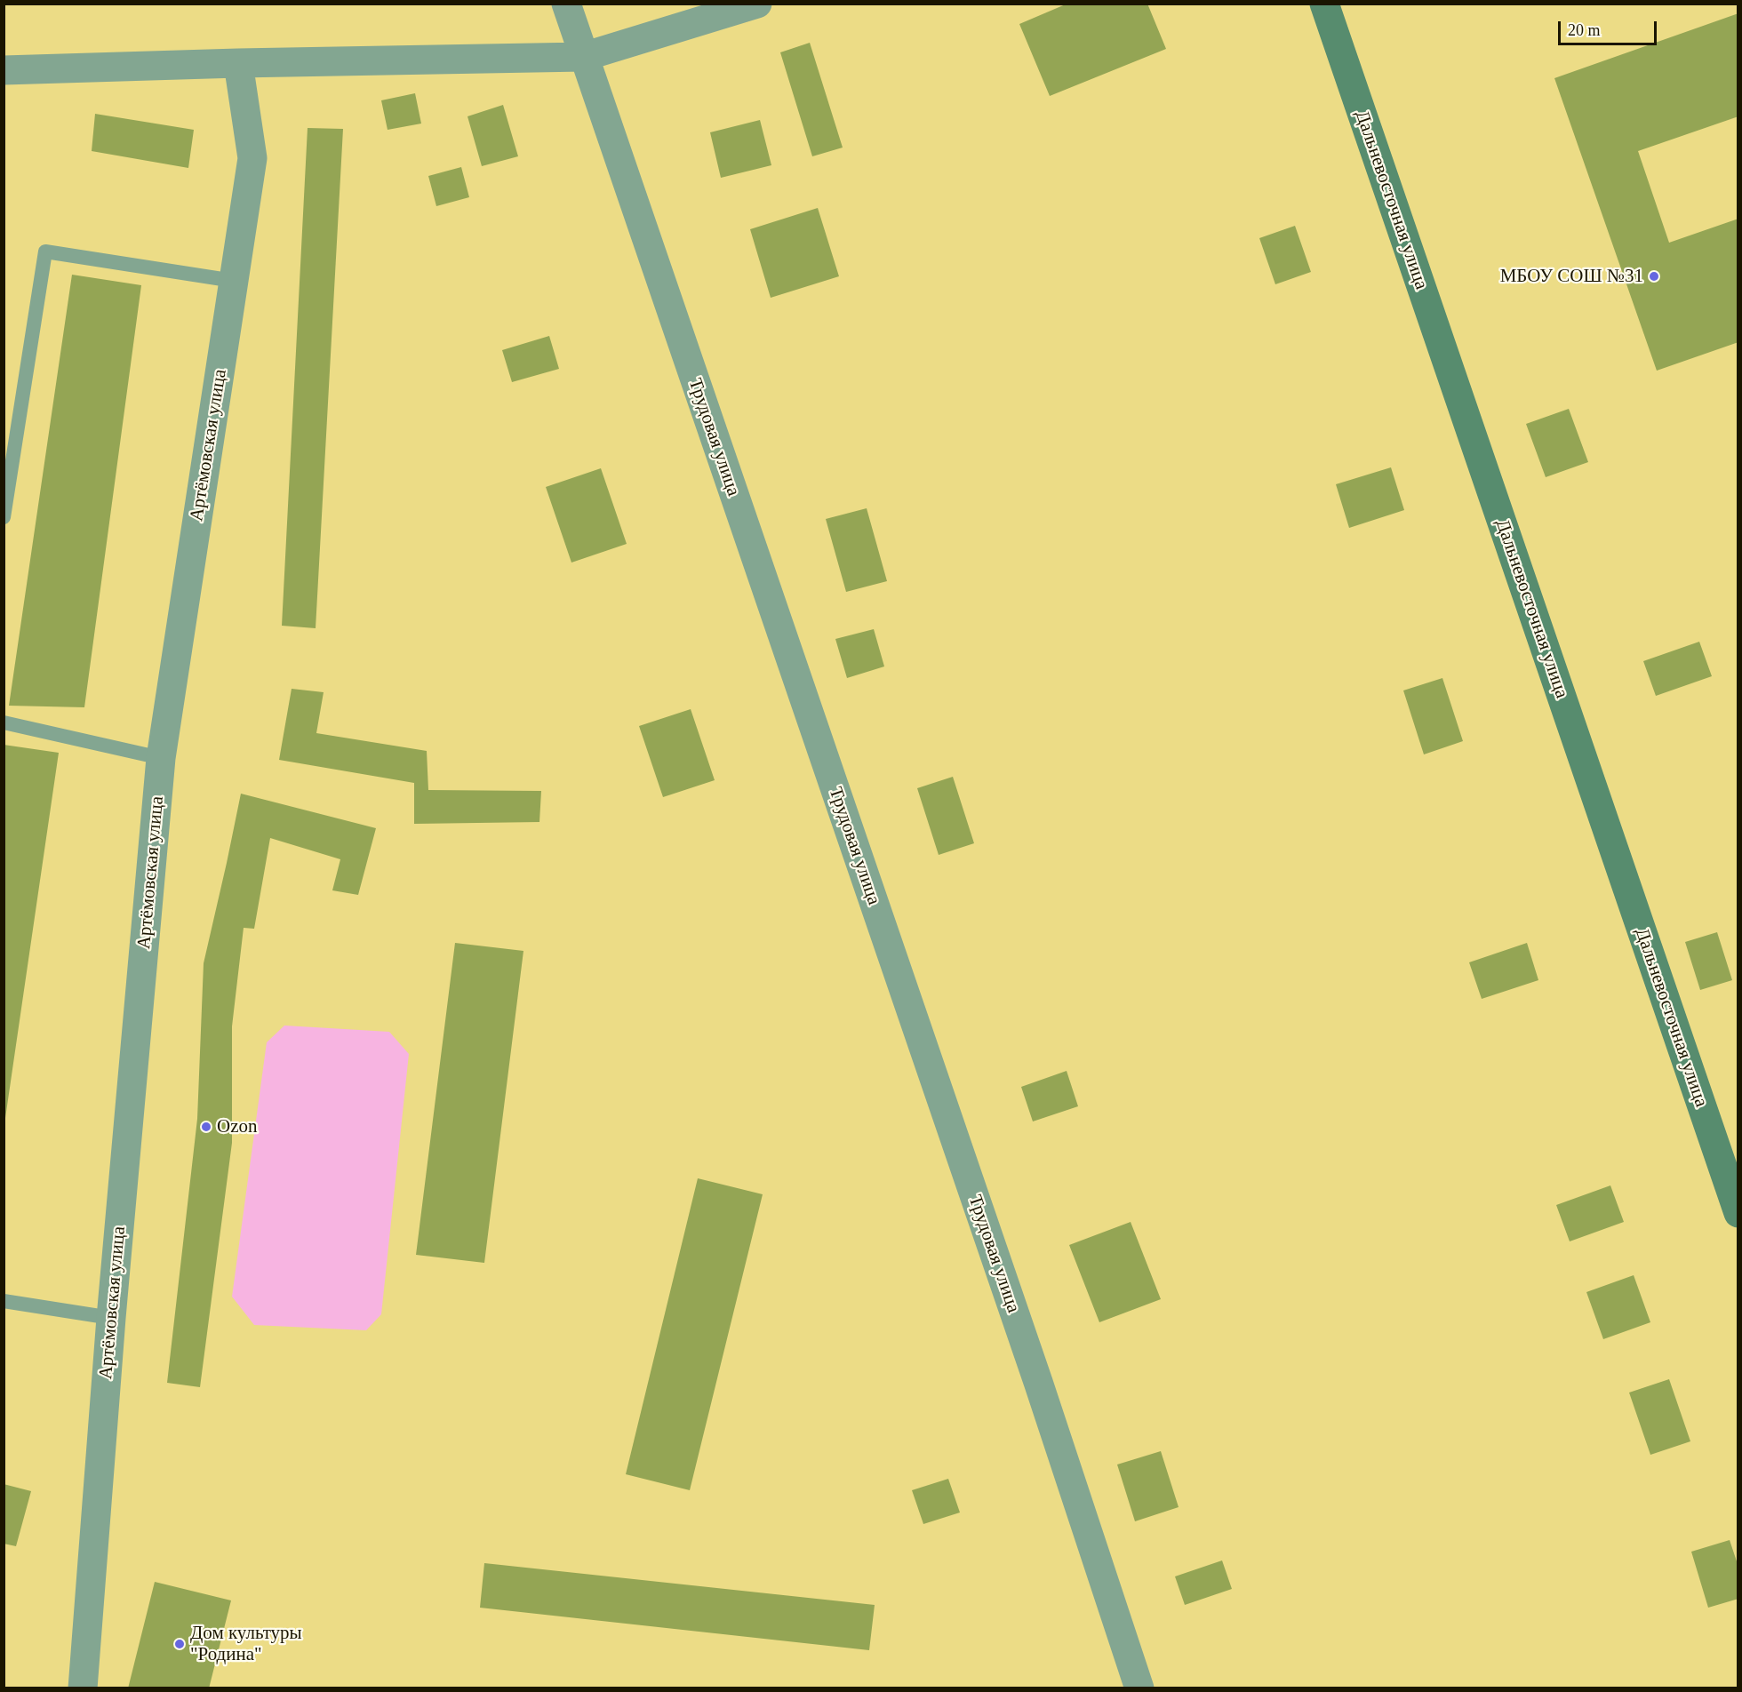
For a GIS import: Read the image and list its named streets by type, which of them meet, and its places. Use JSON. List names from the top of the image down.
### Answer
{
  "streets": {
    "main road": ["Дальневосточная улица"],
    "street": ["Трудовая улица", "Артёмовская улица"]
  },
  "places": ["МБОУ СОШ №31", "Ozon", "Дом культуры \"Родина\""],
  "scale_bar": "20 m"
}
